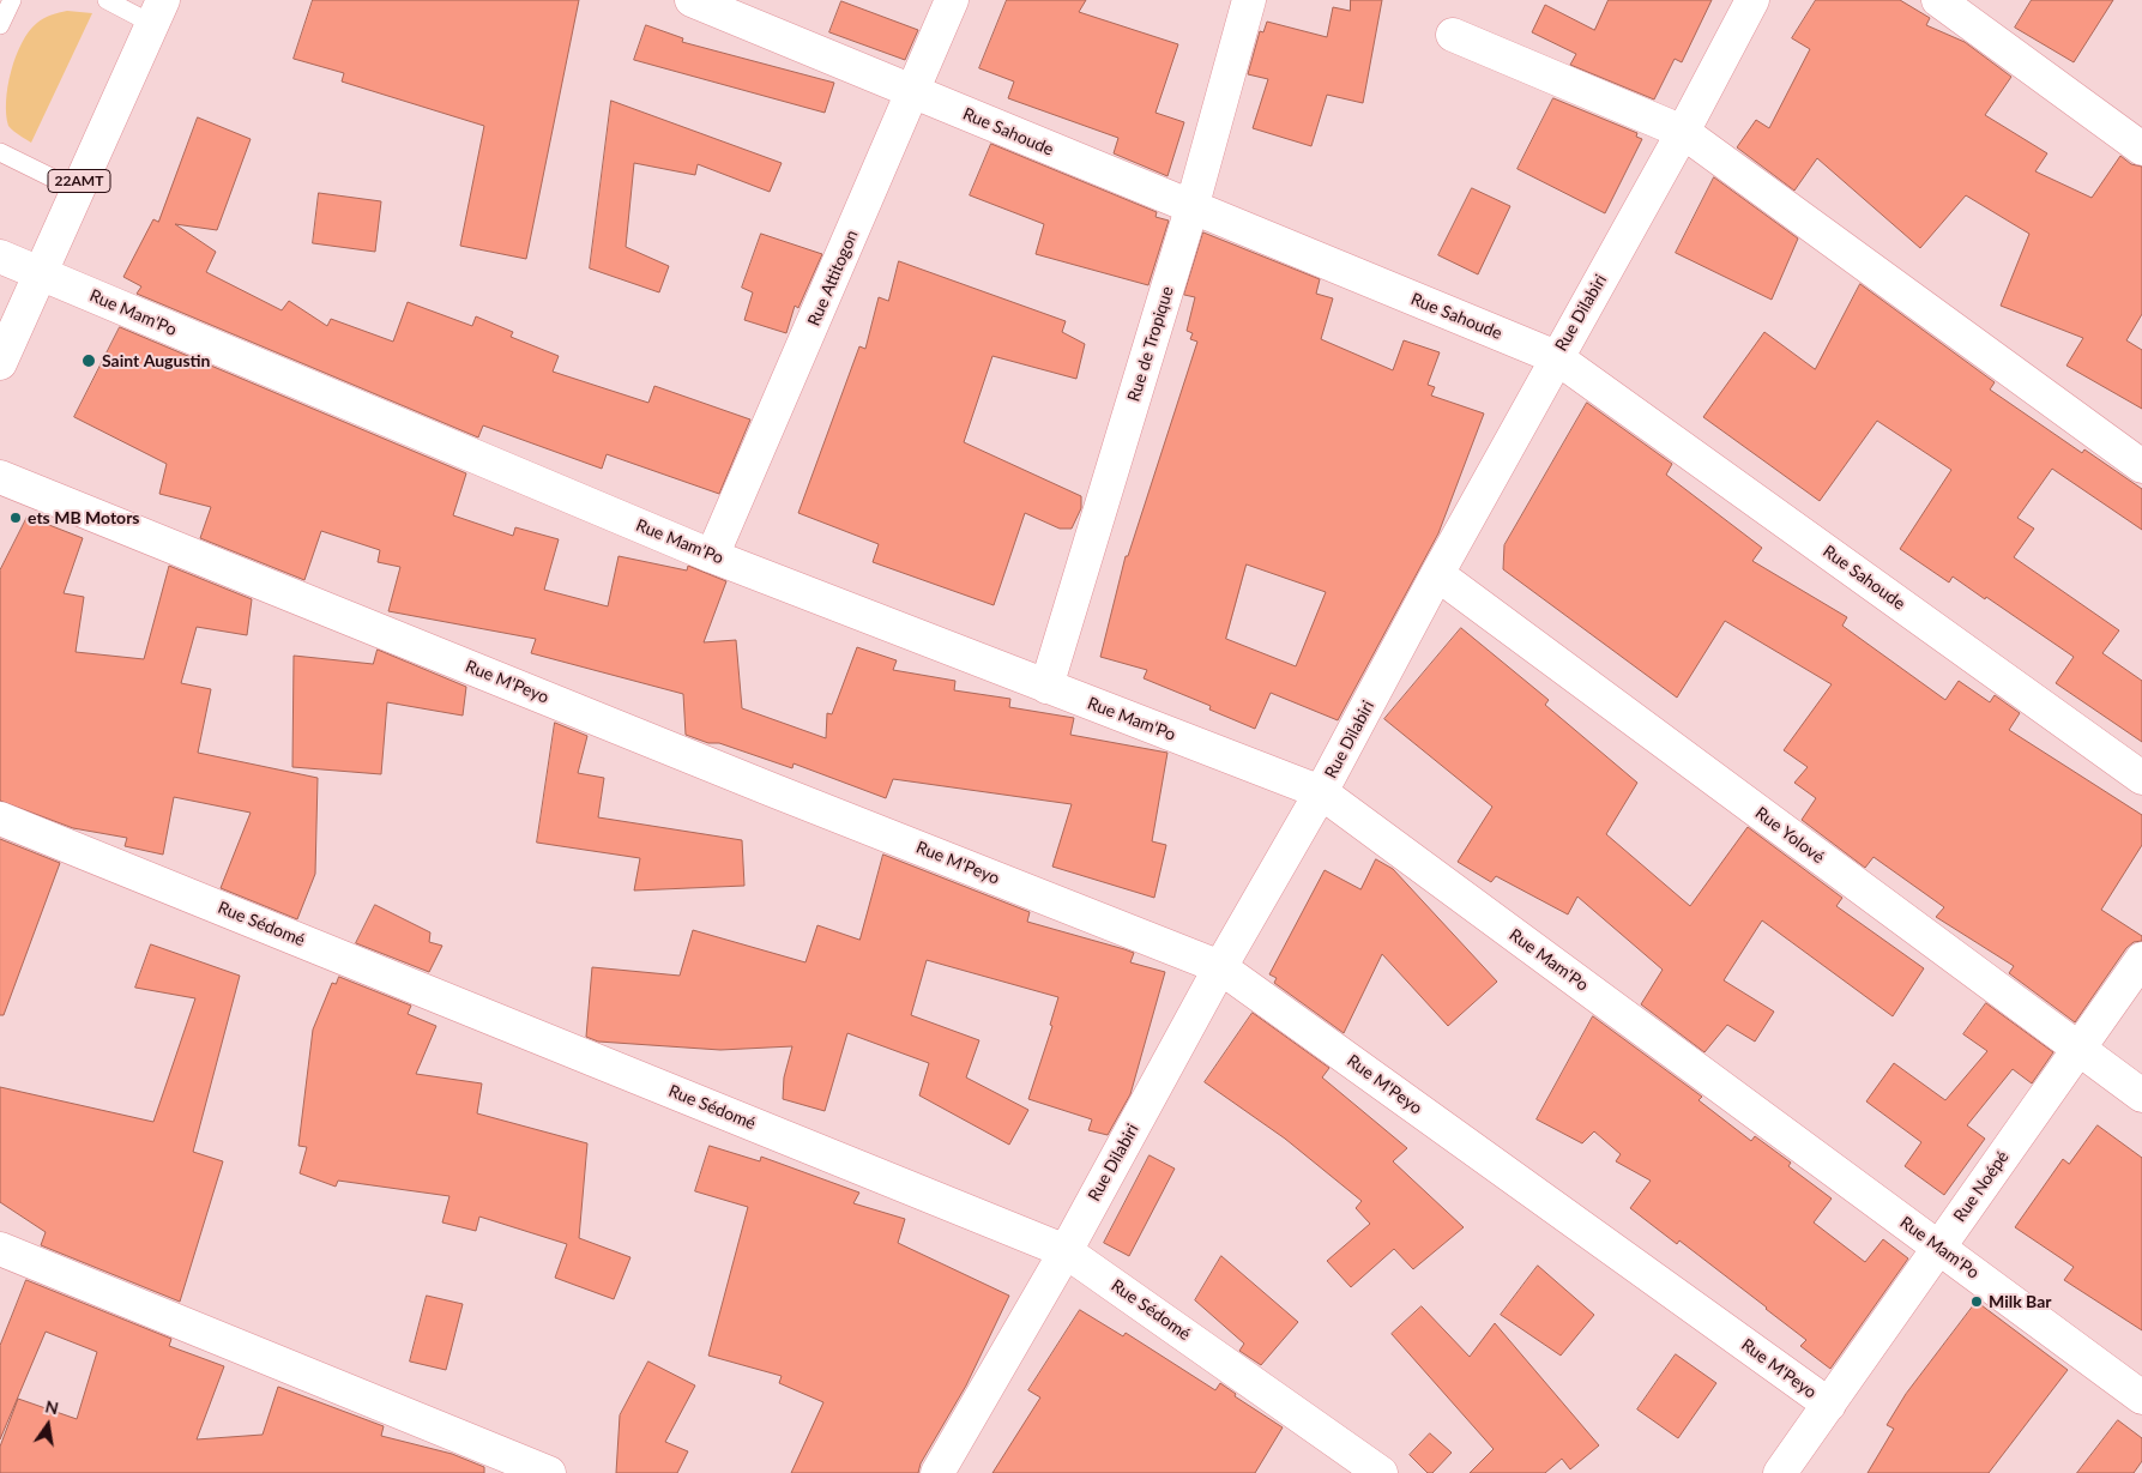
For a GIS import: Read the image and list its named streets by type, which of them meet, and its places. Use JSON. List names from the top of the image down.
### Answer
{
  "streets": {
    "main road": [
      "Rue Sahoude",
      "22AMT",
      "Rue Attitogon",
      "Rue Mam'Po",
      "Rue Dilabiri",
      "Rue de Tropique",
      "Rue M'Peyo",
      "Rue Yolové",
      "Rue Sédomé",
      "Rue Noépé"
    ]
  },
  "crossings": [
    ["Rue Sahoude", "Rue Attitogon"],
    ["Rue Sahoude", "Rue Dilabiri"],
    ["Rue Sahoude", "Rue de Tropique"],
    ["22AMT", "Rue Mam'Po"],
    ["Rue Attitogon", "Rue Mam'Po"],
    ["Rue Mam'Po", "Rue Dilabiri"],
    ["Rue Mam'Po", "Rue de Tropique"],
    ["Rue Mam'Po", "Rue Noépé"],
    ["Rue Dilabiri", "Rue M'Peyo"],
    ["Rue Dilabiri", "Rue Yolové"],
    ["Rue Dilabiri", "Rue Sédomé"],
    ["Rue M'Peyo", "Rue Noépé"],
    ["Rue Yolové", "Rue Noépé"]
  ],
  "places": ["Saint Augustin", "ets MB Motors", "Milk Bar"],
  "north": "top"
}
